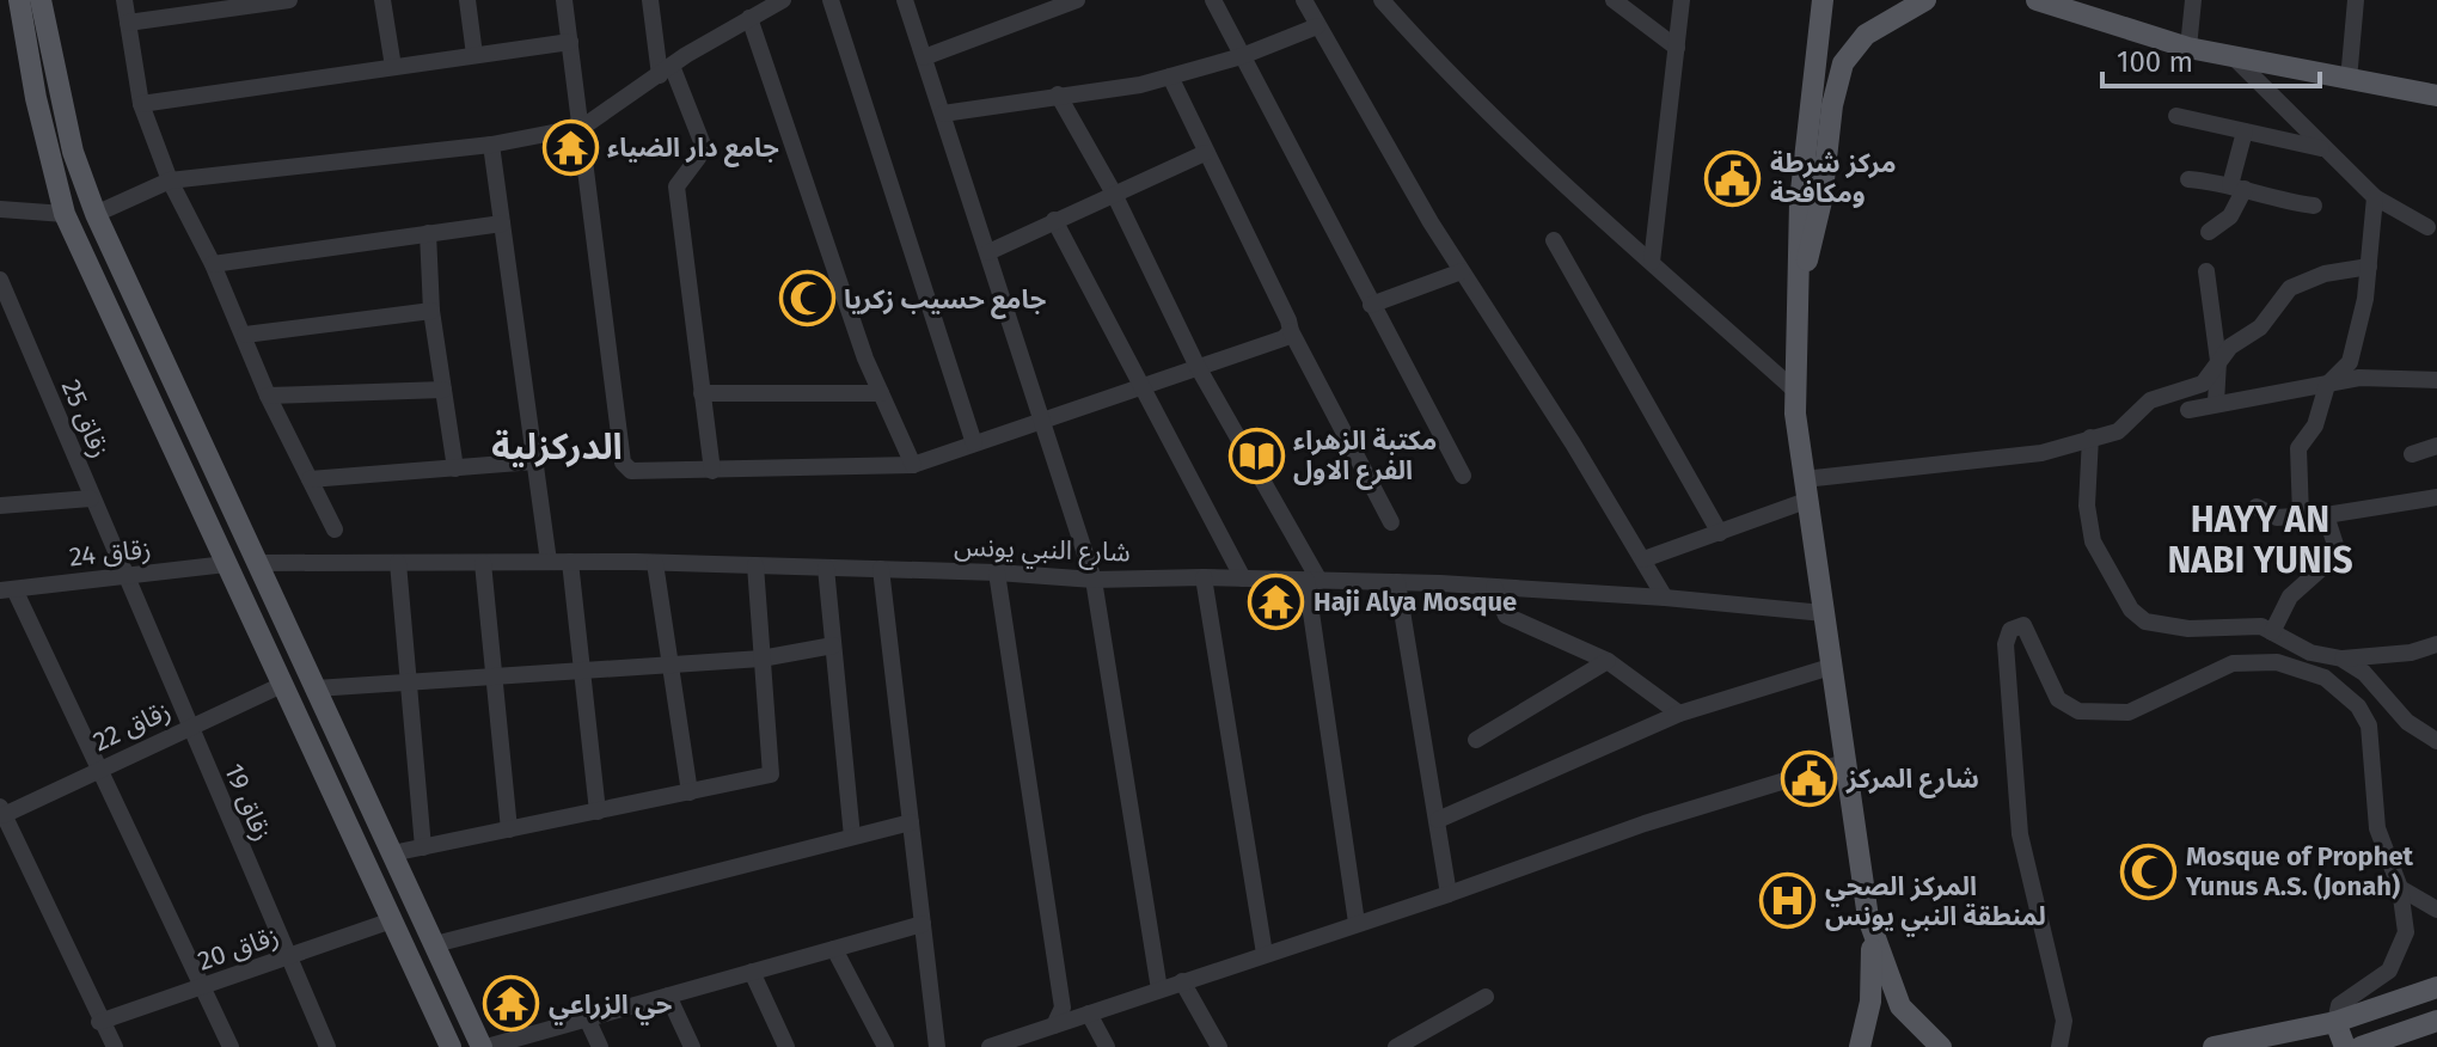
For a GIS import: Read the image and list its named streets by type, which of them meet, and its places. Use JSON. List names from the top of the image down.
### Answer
{
  "streets": {
    "street": [
      "زقاق 25",
      "شارع النبي يونس",
      "زقاق 24",
      "زقاق 22",
      "زقاق 19",
      "زقاق 20"
    ]
  },
  "crossings": [
    ["زقاق 25", "زقاق 24"],
    ["زقاق 25", "زقاق 19"],
    ["زقاق 24", "زقاق 19"],
    ["زقاق 22", "زقاق 19"],
    ["زقاق 19", "زقاق 20"]
  ],
  "districts": ["الدركزلية", "HAYY AN NABI YUNIS"],
  "places": {
    "temple": ["جامع دار الضياء", "Haji Alya Mosque", "حي الزراعي"],
    "public building": ["مركز شرطة ومكافحة", "شارع المركز"],
    "mosque": ["جامع حسيب زكريا", "Mosque of Prophet Yunus A.S. (Jonah)"],
    "library": ["مكتبة الزهراء الفرع الاول"],
    "hospital": ["المركز الصحي لمنطقة النبي يونس"]
  },
  "scale_bar": "100 m"
}
